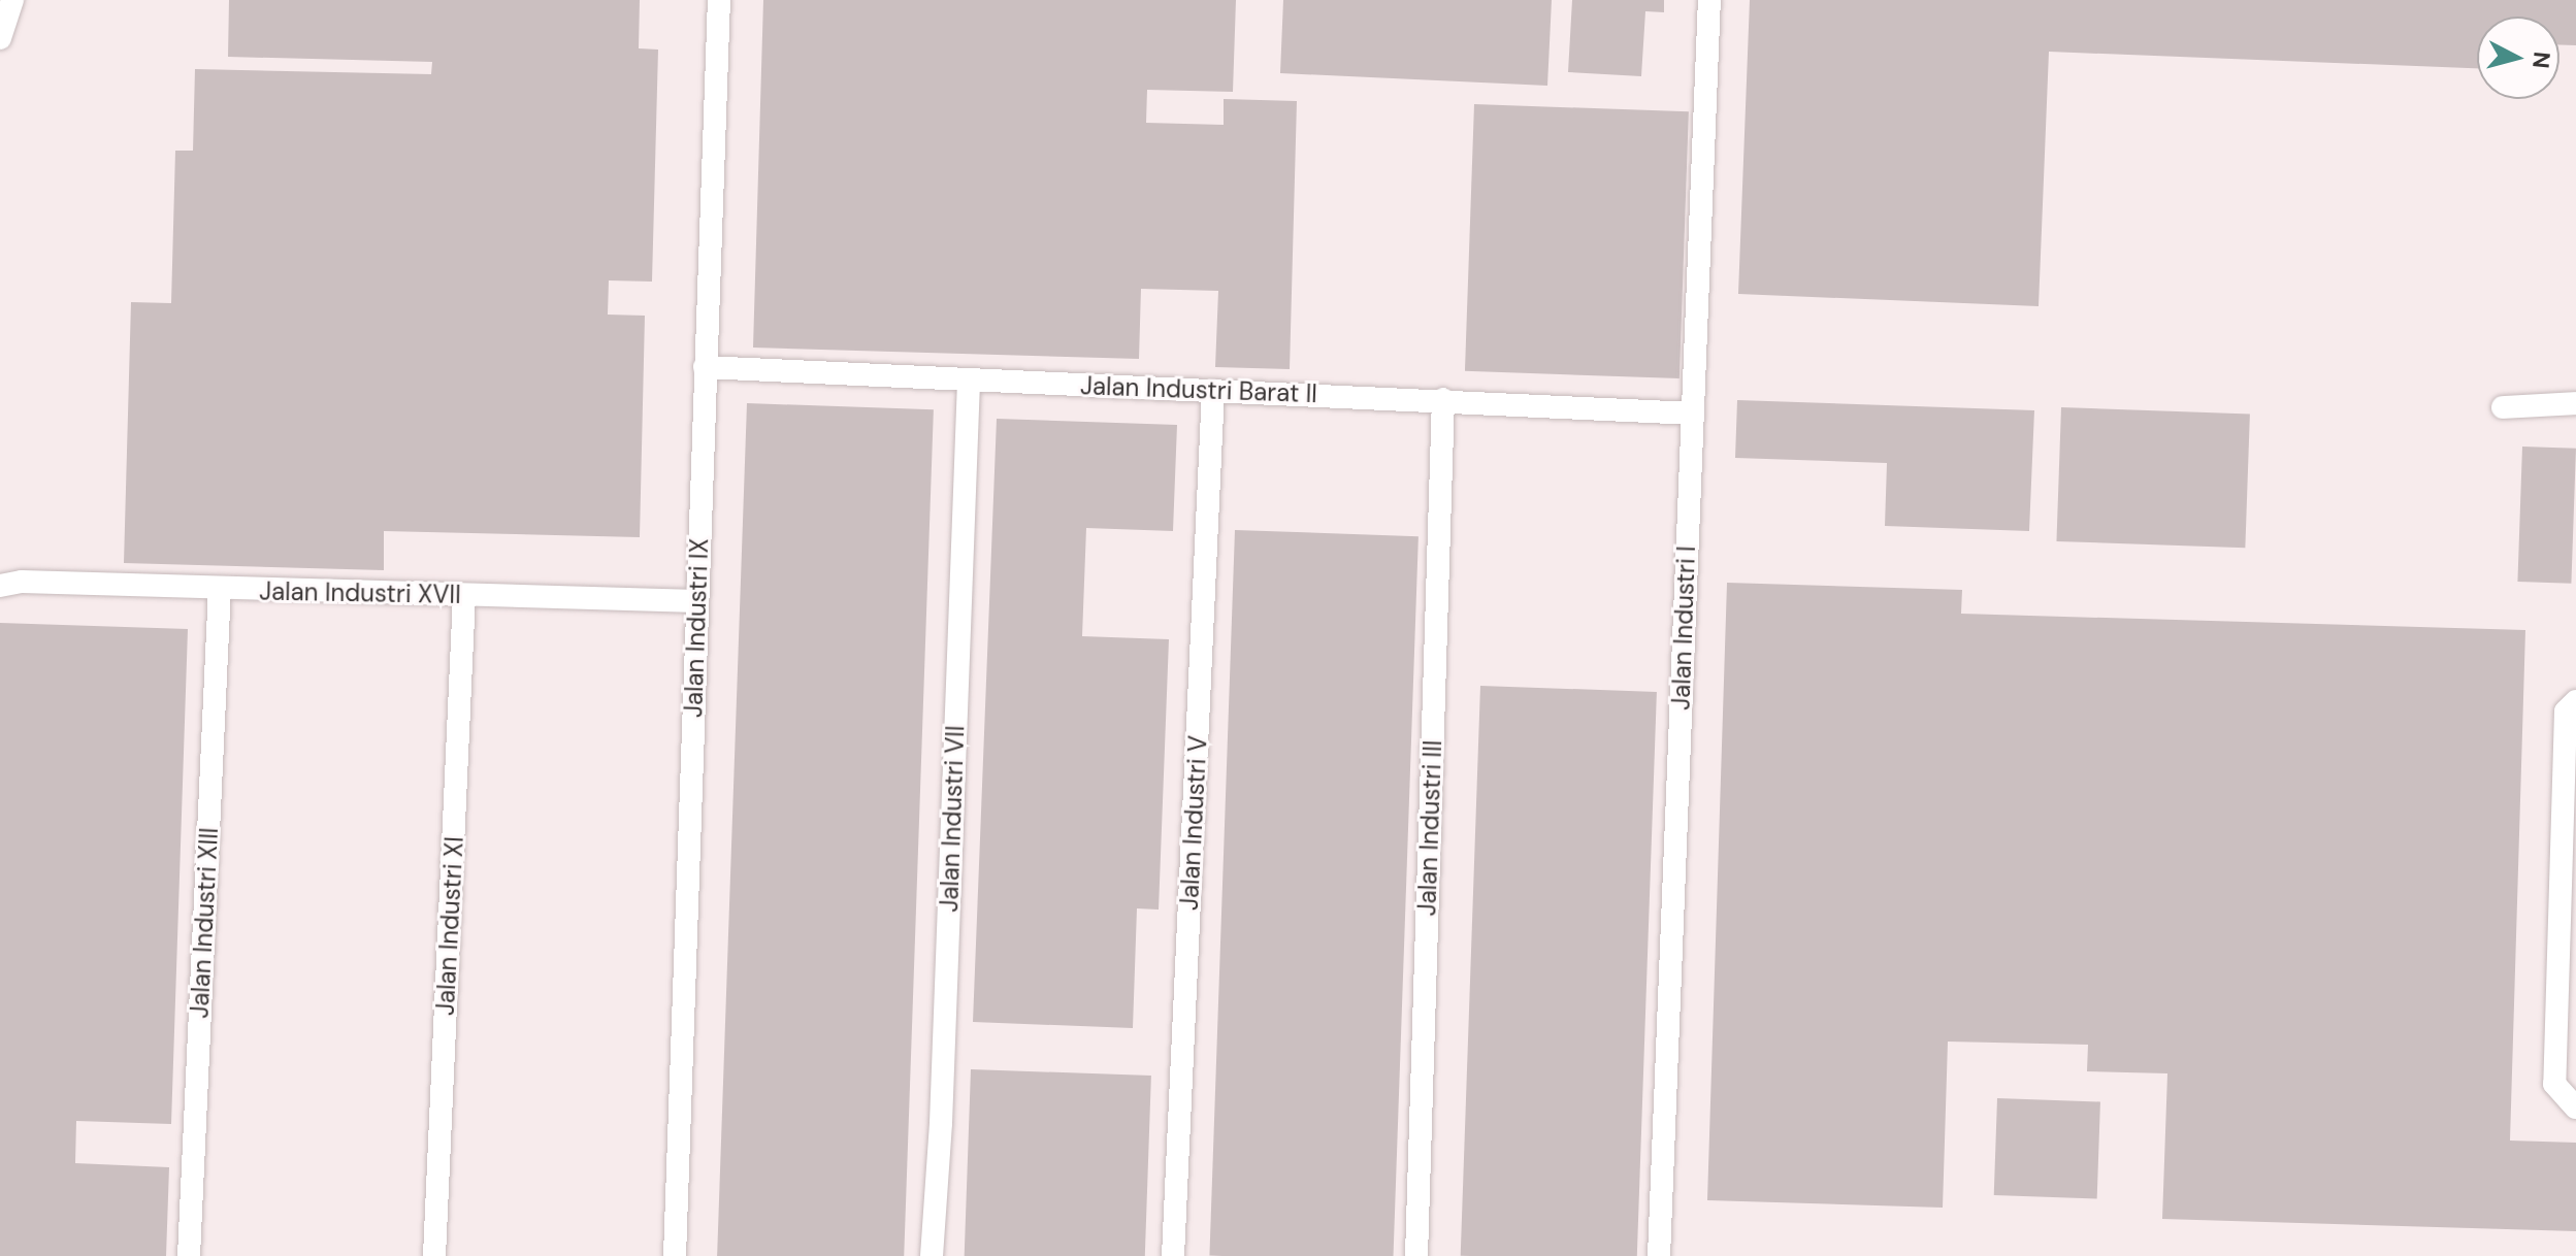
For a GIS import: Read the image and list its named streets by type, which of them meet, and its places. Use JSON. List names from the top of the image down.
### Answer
{
  "streets": {
    "lane": [
      "Jalan Industri Barat II",
      "Jalan Industri XVII",
      "Jalan Industri IX",
      "Jalan Industri I",
      "Jalan Industri VII",
      "Jalan Industri V",
      "Jalan Industri III",
      "Jalan Industri XIII",
      "Jalan Industri XI"
    ]
  },
  "crossings": [
    ["Jalan Industri Barat II", "Jalan Industri IX"],
    ["Jalan Industri Barat II", "Jalan Industri I"],
    ["Jalan Industri Barat II", "Jalan Industri VII"],
    ["Jalan Industri Barat II", "Jalan Industri V"],
    ["Jalan Industri Barat II", "Jalan Industri III"],
    ["Jalan Industri XVII", "Jalan Industri IX"],
    ["Jalan Industri XVII", "Jalan Industri XIII"],
    ["Jalan Industri XVII", "Jalan Industri XI"]
  ],
  "north": "right"
}
